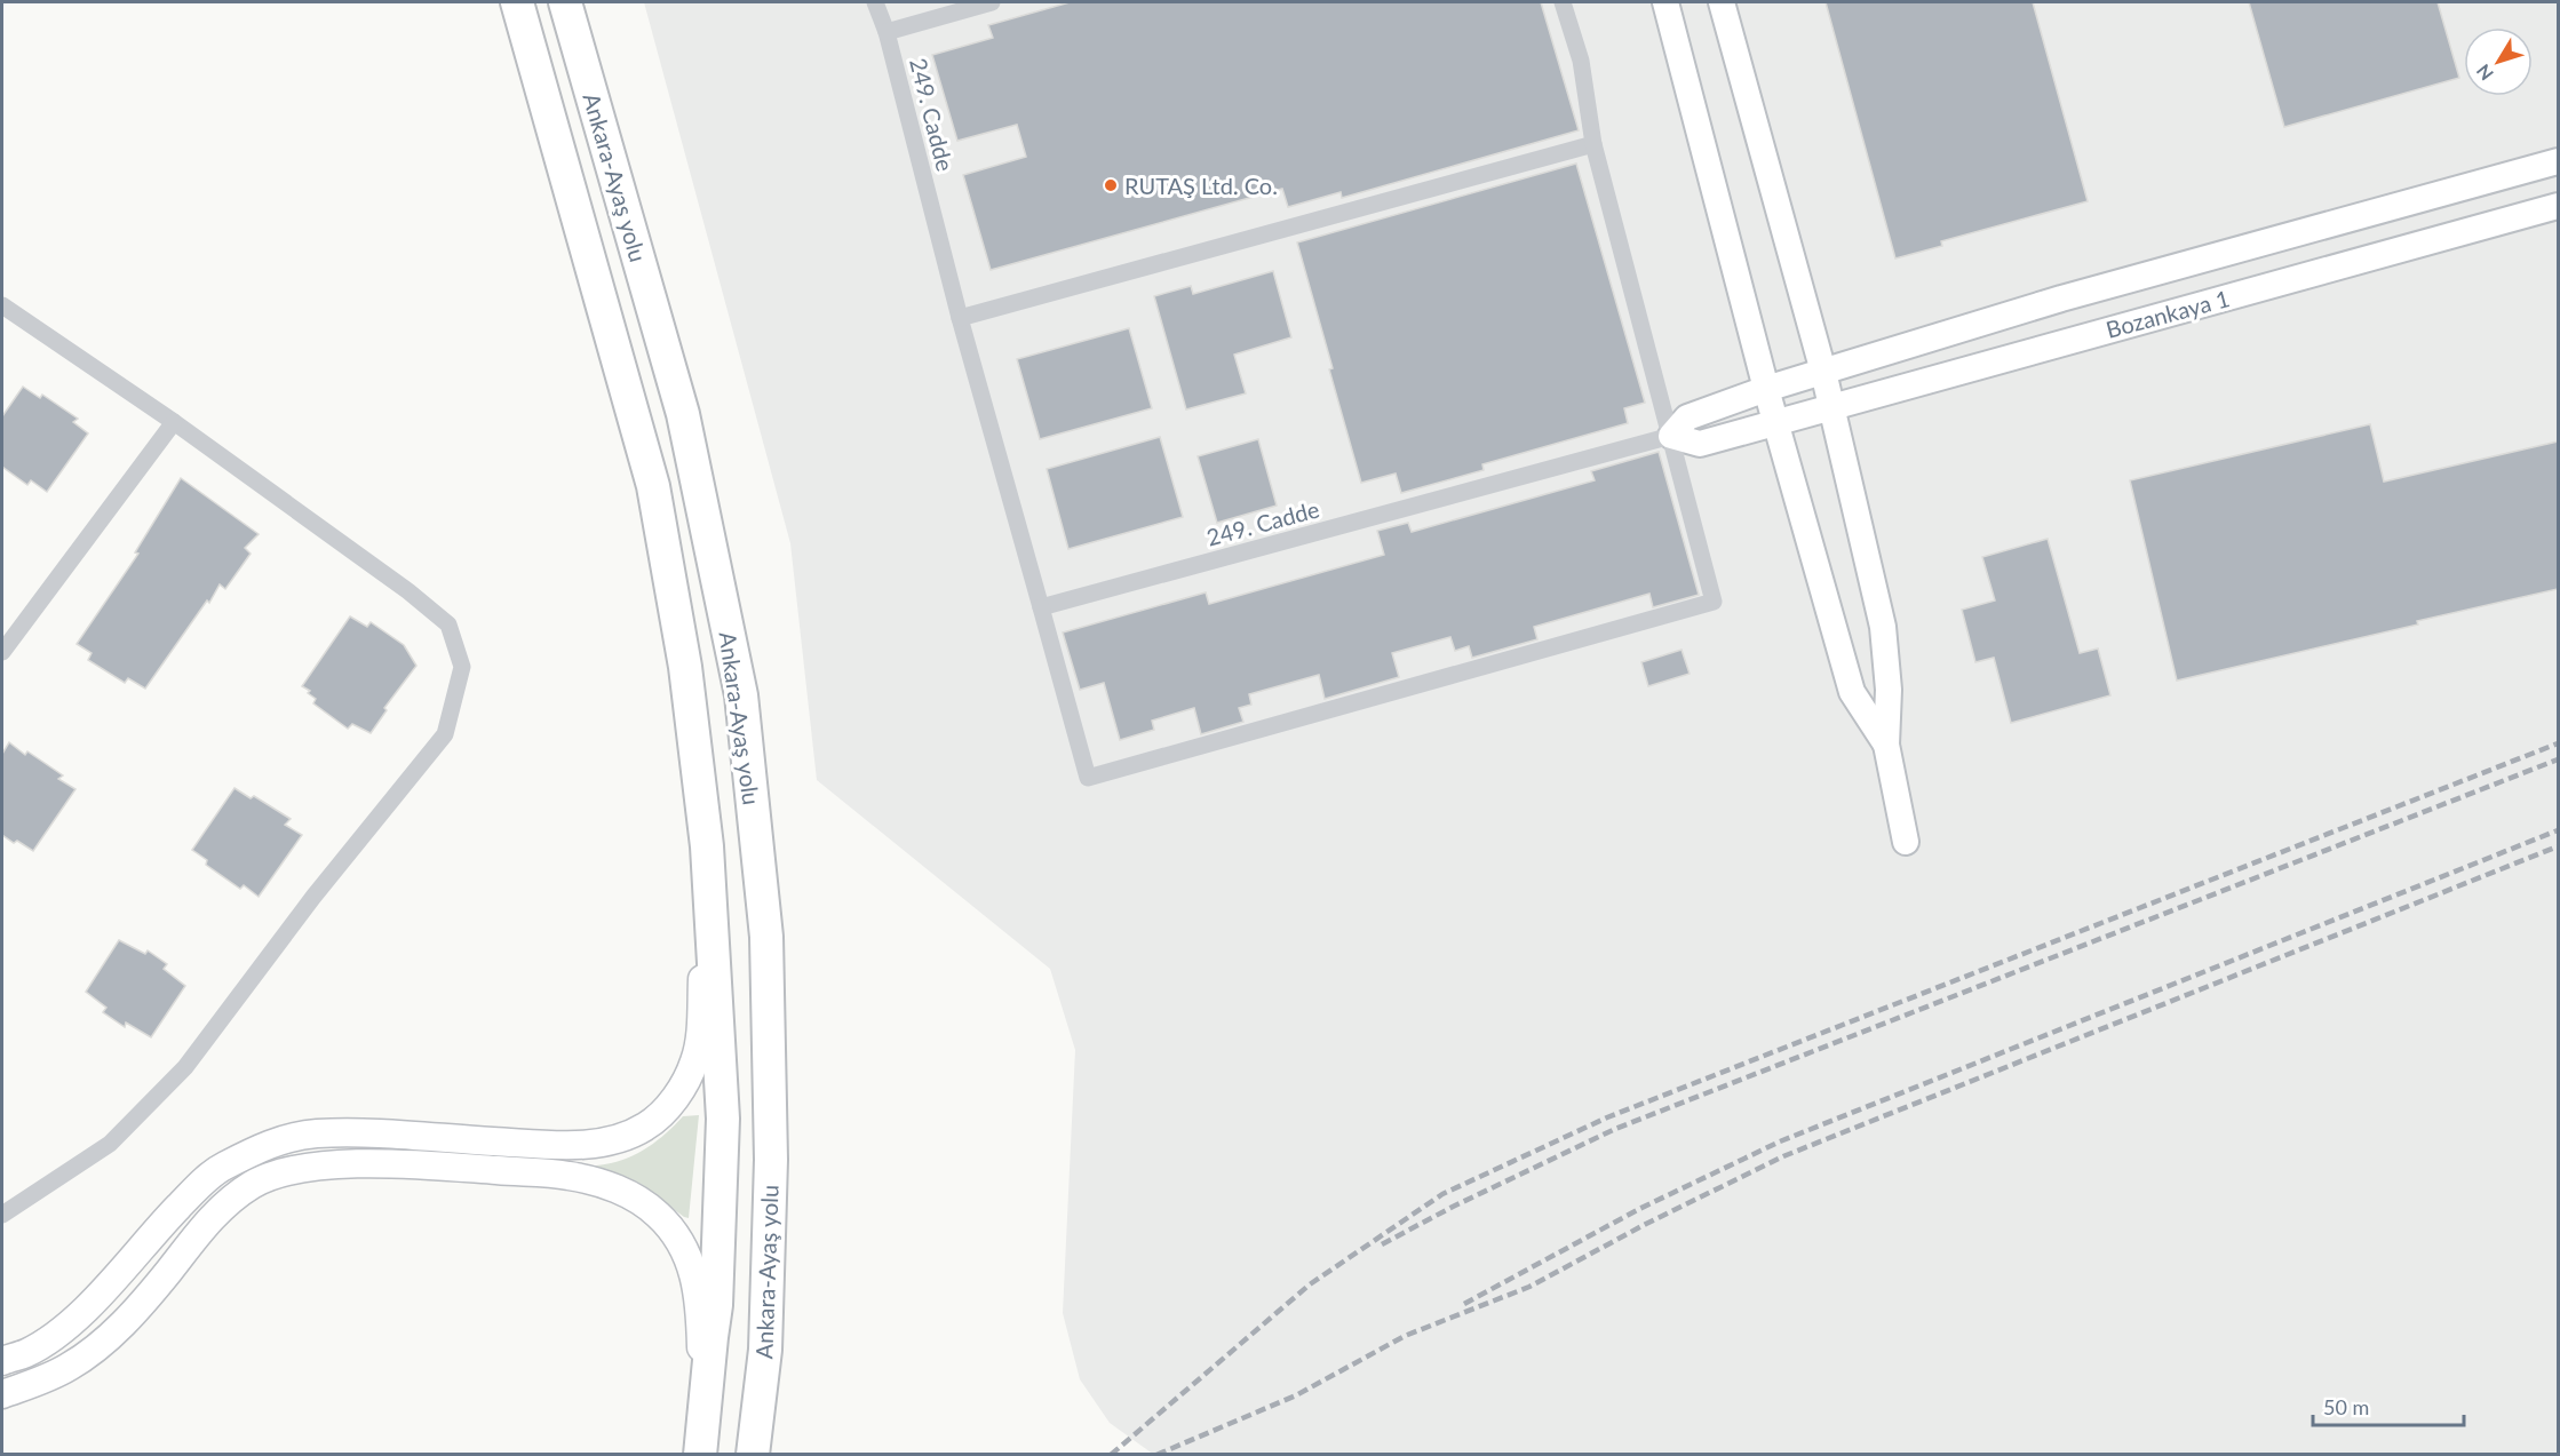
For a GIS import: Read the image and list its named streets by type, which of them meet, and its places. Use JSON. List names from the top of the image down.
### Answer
{
  "streets": {
    "highway": ["Ankara-Ayaş yolu"],
    "street": ["249. Cadde", "Bozankaya 1"]
  },
  "crossings": [
    ["249. Cadde", "Bozankaya 1"]
  ],
  "places": ["RUTAŞ Ltd. Co."],
  "scale_bar": "50 m",
  "north": "bottom left"
}
